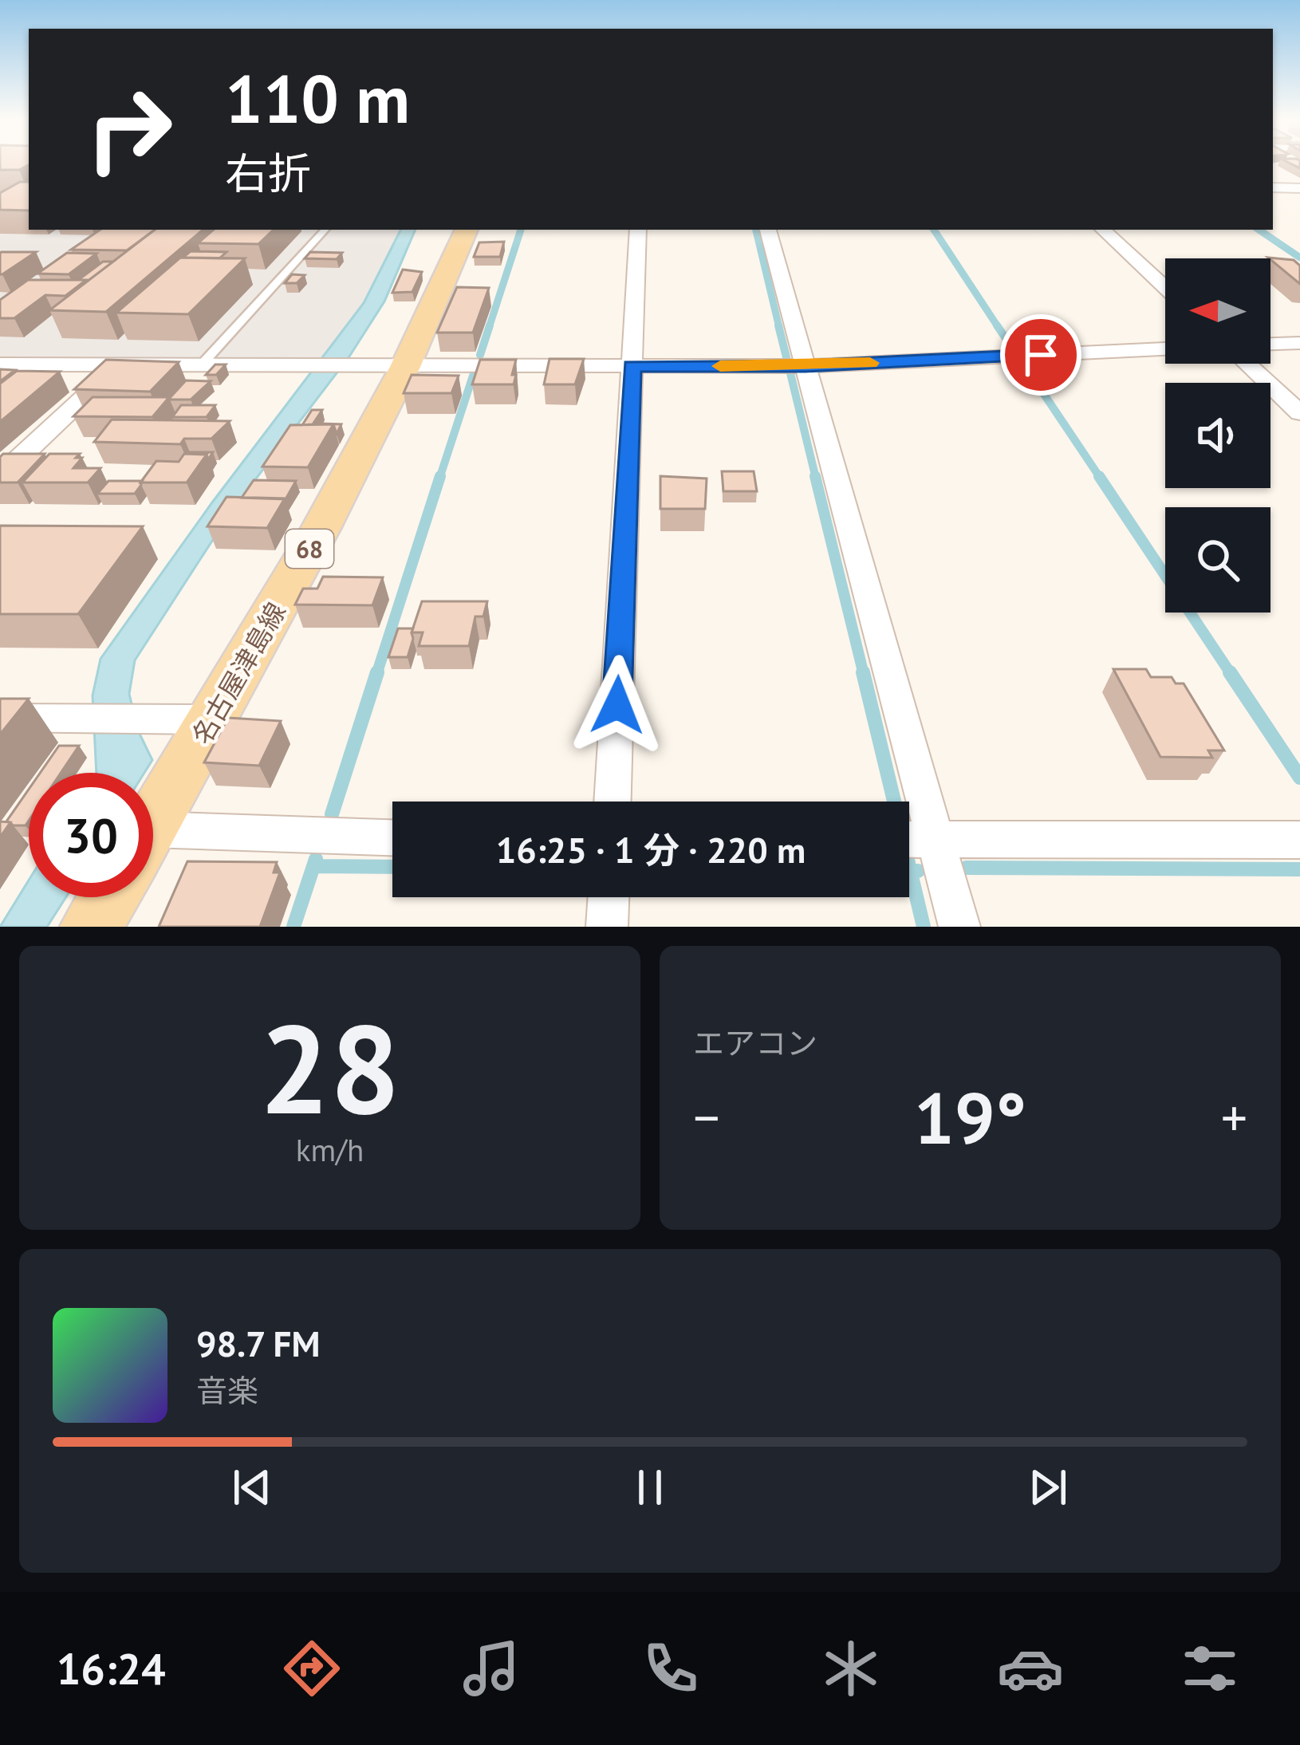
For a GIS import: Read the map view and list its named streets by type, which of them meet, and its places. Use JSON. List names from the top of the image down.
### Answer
{
  "streets": {
    "main road": ["68", "名古屋津島線"]
  },
  "north": "left",
  "page": {
    "turn": ["110 m", "右折"],
    "limit": "30",
    "trip": "16:25 · 1 分 · 220 m",
    "tile": [
      ["28", "km/h"],
      "エアコン"
    ],
    "heat": ["−", "19°", "+"],
    "song": ["98.7 FM", "音楽"],
    "tabs": "16:24"
  }
}
